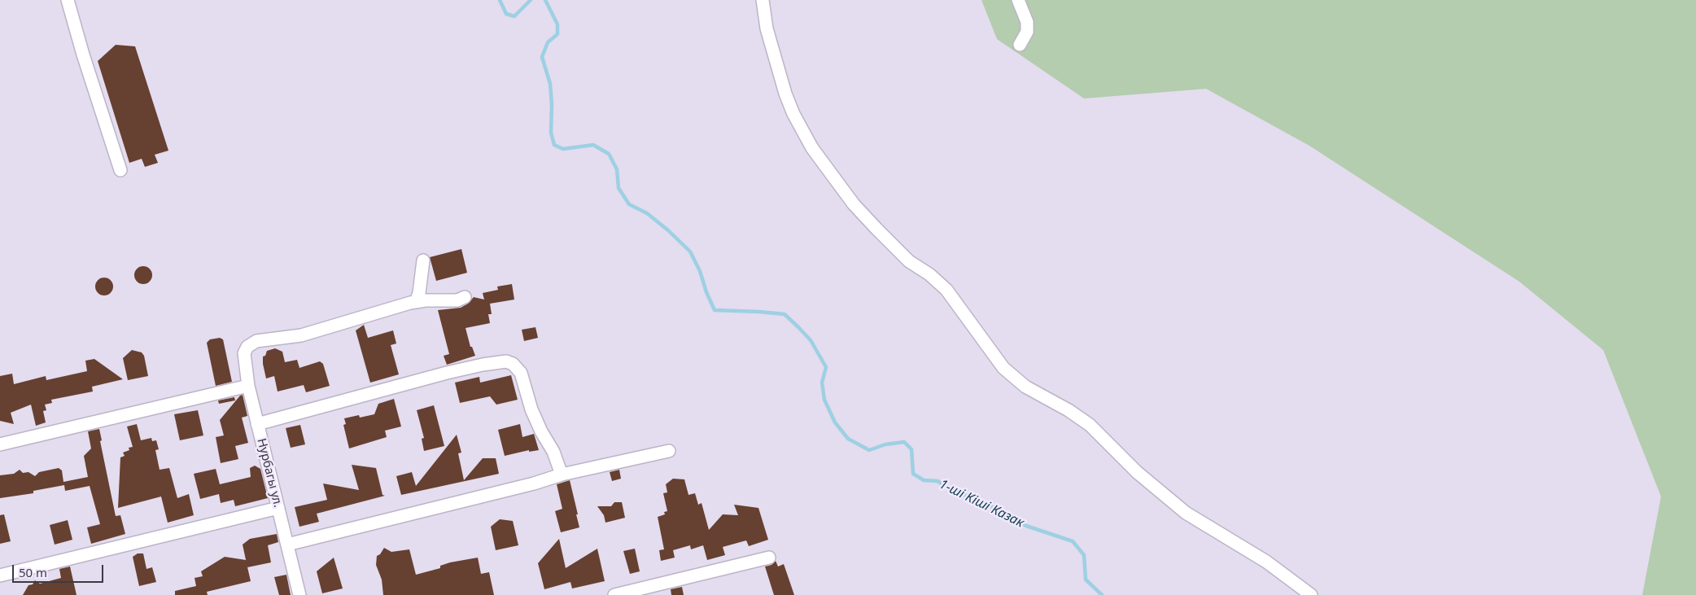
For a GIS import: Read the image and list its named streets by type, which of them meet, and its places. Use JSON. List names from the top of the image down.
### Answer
{
  "streets": {
    "street": ["Нурбагы ул."]
  },
  "water": ["1-ші Кіші Казак"],
  "scale_bar": "50 m"
}
